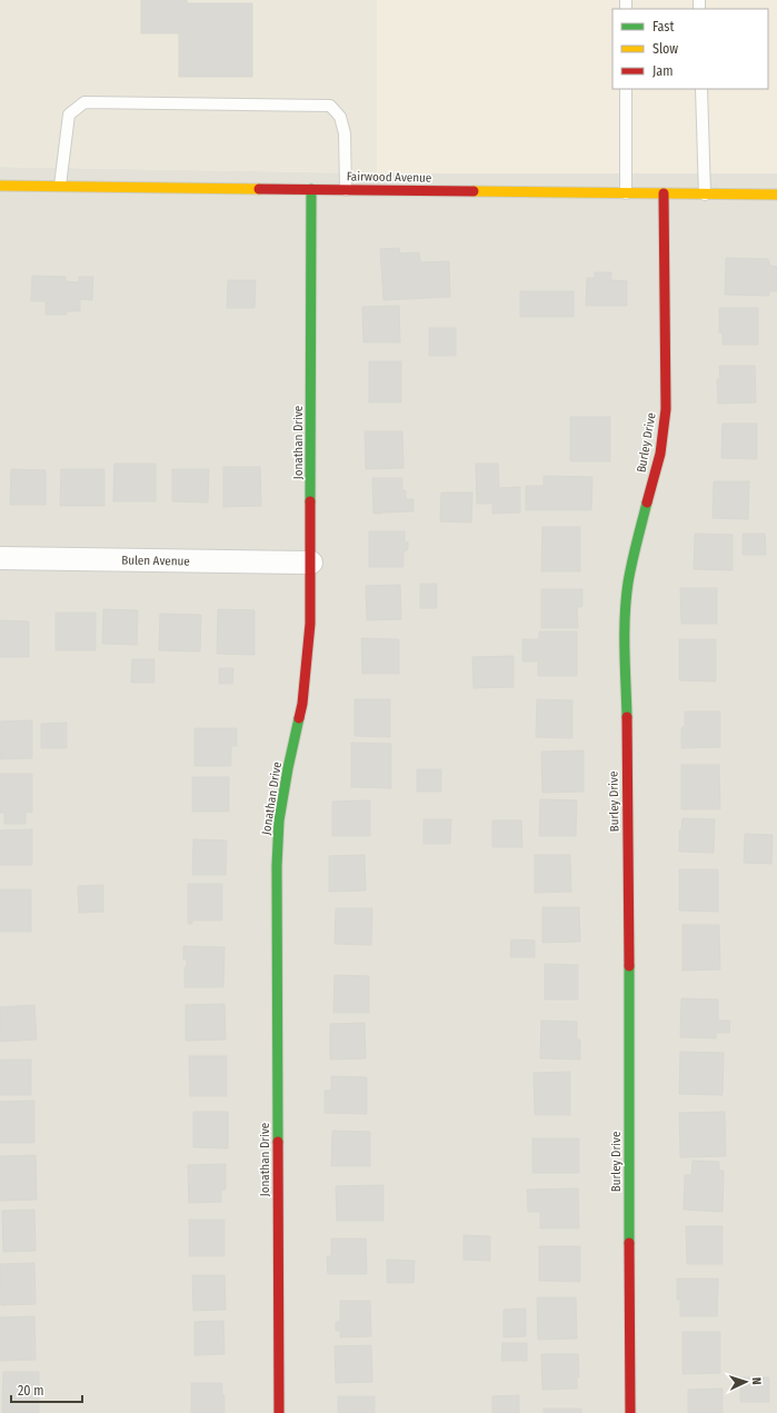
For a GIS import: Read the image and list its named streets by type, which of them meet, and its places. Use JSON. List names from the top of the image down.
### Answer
{
  "streets": {
    "street": [
      "Fairwood Avenue",
      "Jonathan Drive",
      "Burley Drive",
      "Bulen Avenue"
    ]
  },
  "crossings": [
    ["Fairwood Avenue", "Jonathan Drive"],
    ["Fairwood Avenue", "Burley Drive"],
    ["Jonathan Drive", "Bulen Avenue"]
  ],
  "legend": ["Fast", "Slow", "Jam"],
  "scale_bar": "20 m",
  "north": "right"
}
